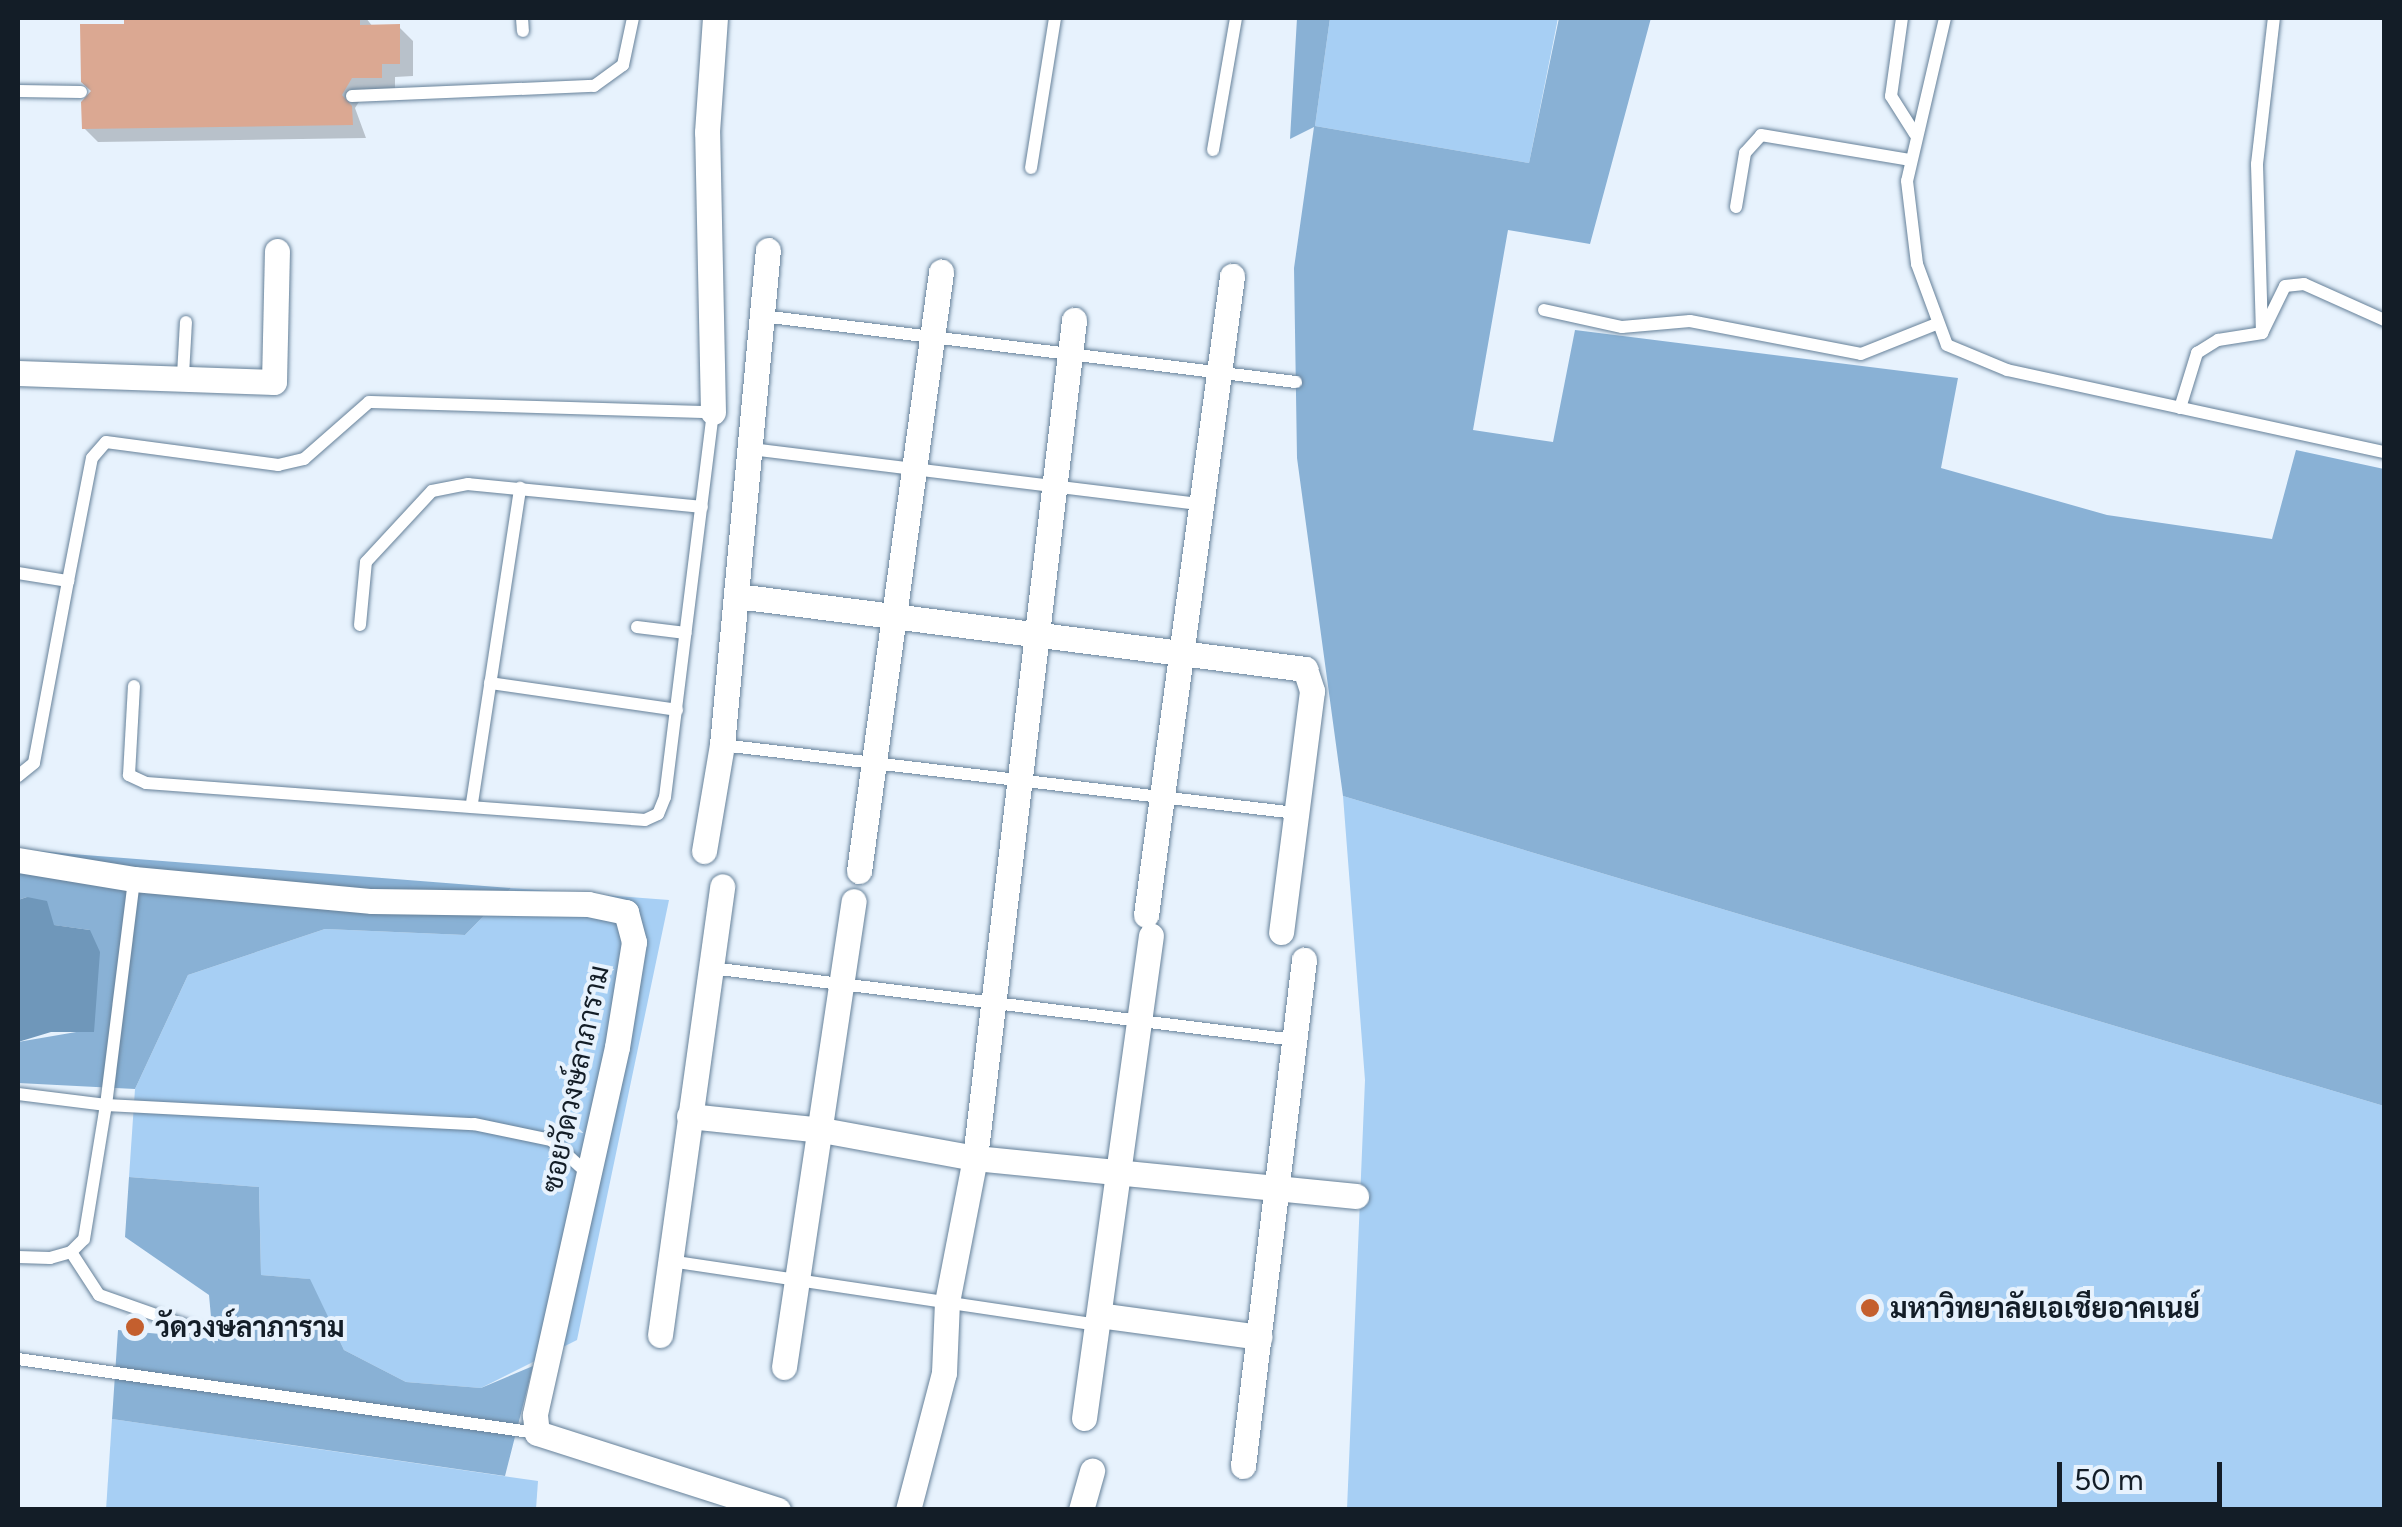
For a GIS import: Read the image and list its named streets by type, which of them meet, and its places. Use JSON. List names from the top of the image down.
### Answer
{
  "streets": {
    "street": ["ซอยวัดวงษ์ลาภาราม"]
  },
  "places": ["มหาวิทยาลัยเอเชียอาคเนย์", "วัดวงษ์ลาภาราม"],
  "scale_bar": "50 m"
}
